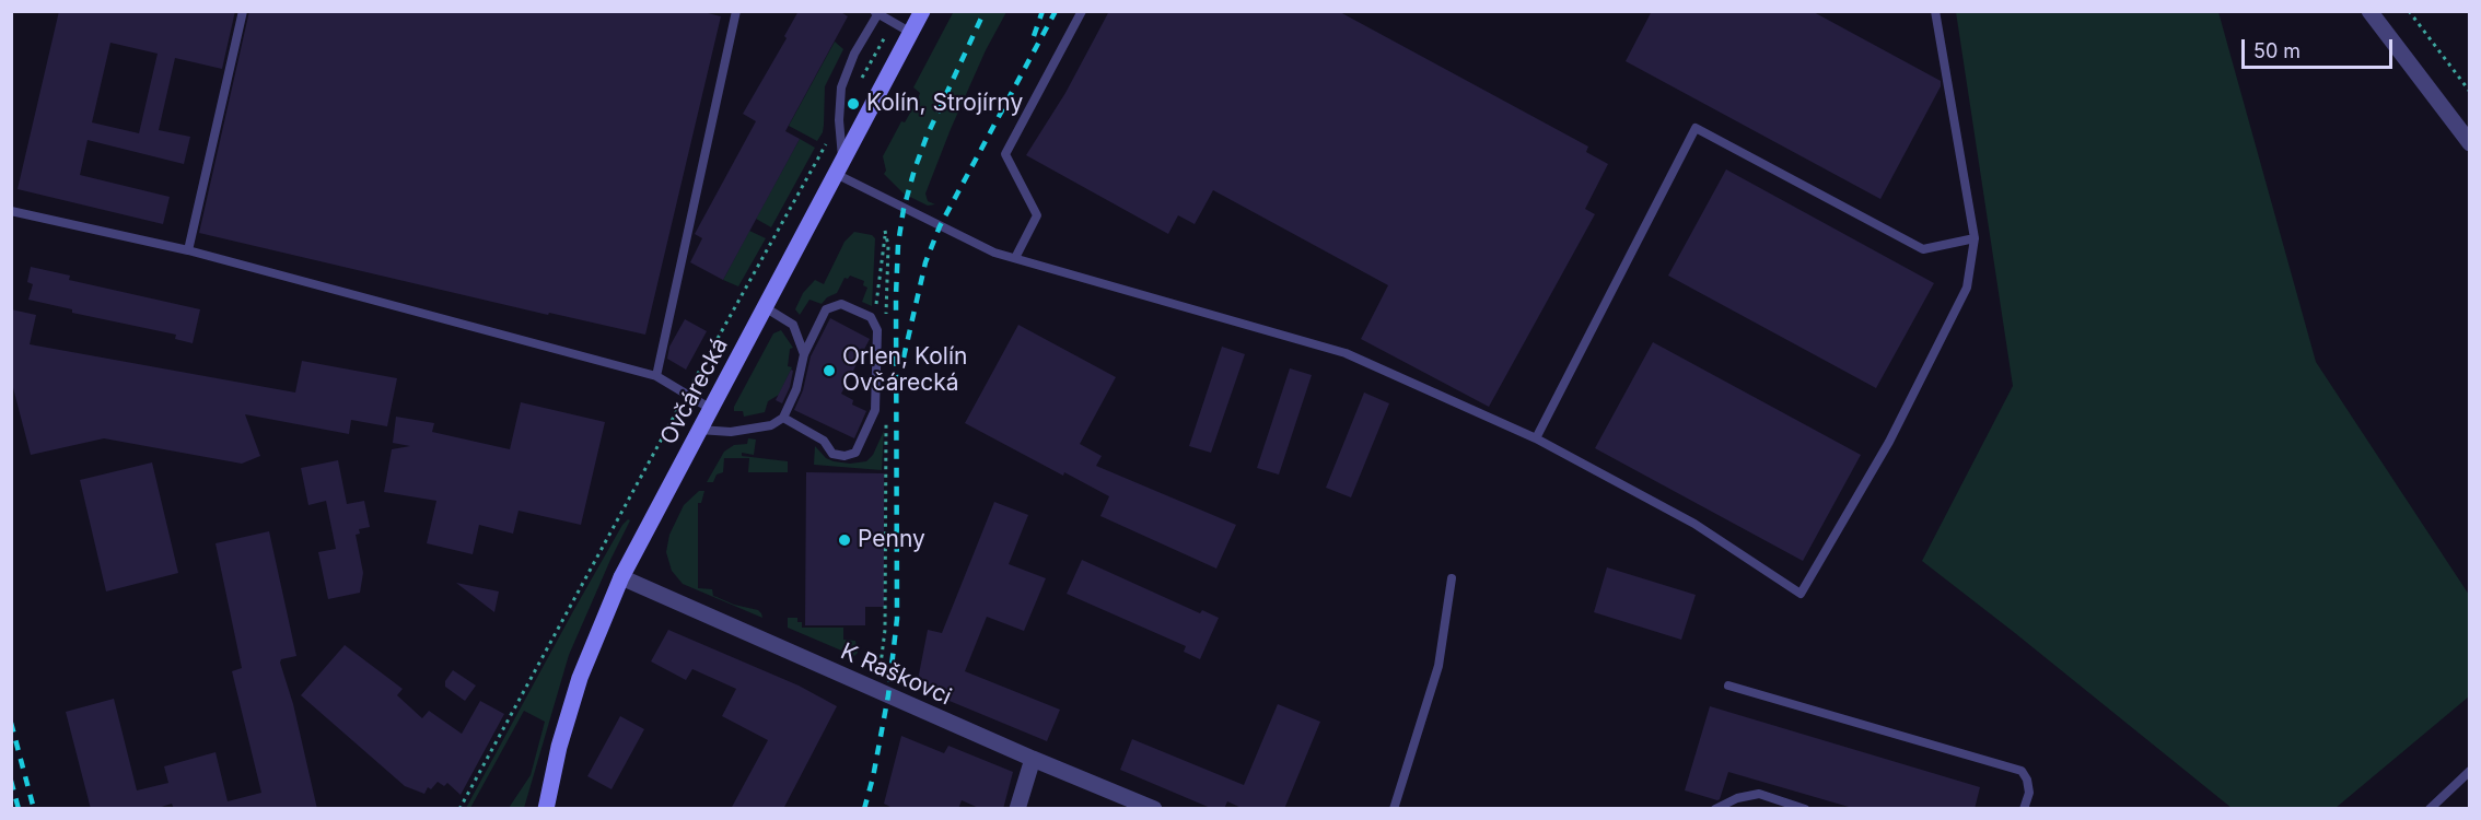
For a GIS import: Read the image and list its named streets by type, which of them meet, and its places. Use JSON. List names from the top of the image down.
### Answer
{
  "streets": {
    "main road": ["Ovčárecká"],
    "street": ["K Raškovci"]
  },
  "crossings": [
    ["Ovčárecká", "K Raškovci"]
  ],
  "places": ["Kolín, Strojírny", "Orlen, Kolín Ovčárecká", "Penny"],
  "scale_bar": "50 m"
}
